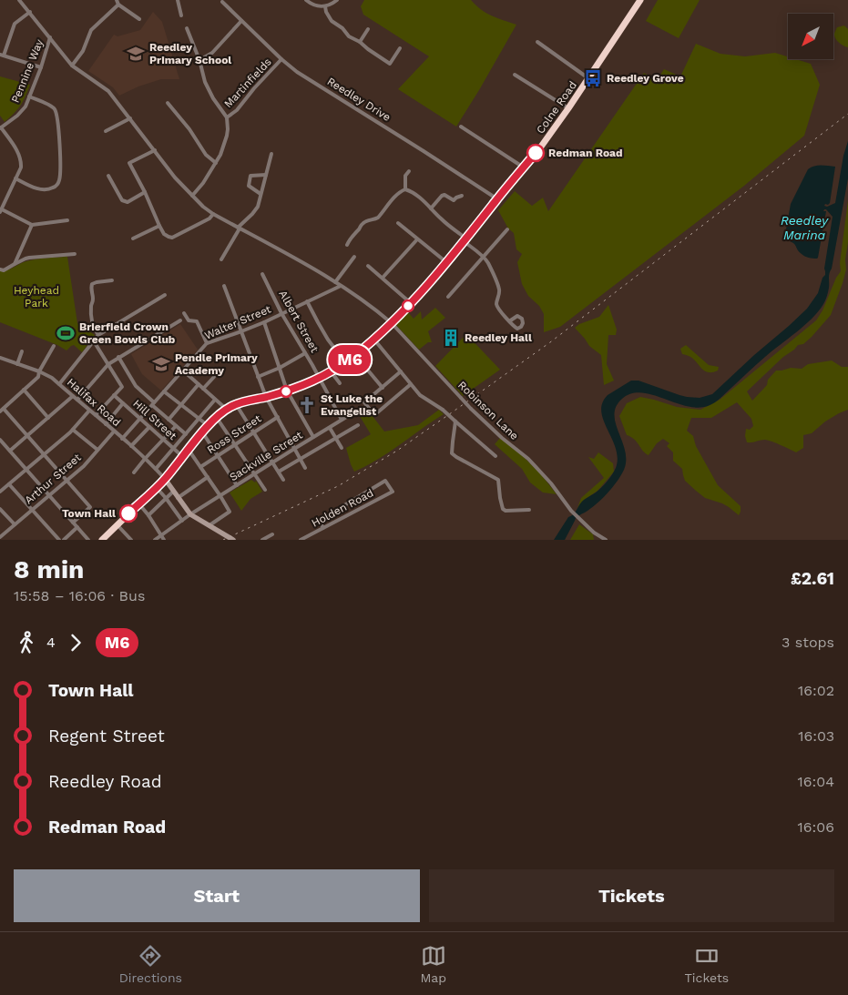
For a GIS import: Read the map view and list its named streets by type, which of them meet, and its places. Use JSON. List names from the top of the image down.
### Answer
{
  "streets": {
    "highway": ["Colne Road"],
    "street": [
      "Pennine Way",
      "Martinfields",
      "Reedley Drive",
      "Albert Street",
      "Walter Street",
      "Halifax Road",
      "Robinson Lane",
      "Hill Street",
      "Ross Street",
      "Sackville Street",
      "Arthur Street",
      "Holden Road"
    ]
  },
  "crossings": [
    ["Pennine Way", "Robinson Lane"],
    ["Martinfields", "Reedley Drive"],
    ["Reedley Drive", "Colne Road"],
    ["Colne Road", "Albert Street"],
    ["Colne Road", "Halifax Road"],
    ["Colne Road", "Robinson Lane"],
    ["Colne Road", "Hill Street"],
    ["Albert Street", "Walter Street"],
    ["Albert Street", "Sackville Street"],
    ["Walter Street", "Halifax Road"],
    ["Walter Street", "Robinson Lane"],
    ["Walter Street", "Hill Street"],
    ["Halifax Road", "Arthur Street"]
  ],
  "water": ["Reedley Marina"],
  "parks": ["Heyhead Park"],
  "places": {
    "school or university": ["Reedley Primary School", "Pendle Primary Academy"],
    "bus stop": ["Reedley Grove"],
    "other": ["Redman Road", "Town Hall"],
    "sports": ["Brierfield Crown Green Bowls Club"],
    "building": ["Reedley Hall"],
    "church": ["St Luke the Evangelist"]
  },
  "lines": ["bus line M6"],
  "north": "bottom left",
  "page": {
    "on_map": "M6",
    "heading": ["8 min", "15:58 – 16:06 · Bus", "£2.61"],
    "legs": ["4", "M6", "3 stops"],
    "list": [
      {
        "name": "Town Hall",
        "value": "16:02"
      },
      {
        "name": "Regent Street",
        "value": "16:03"
      },
      {
        "name": "Reedley Road",
        "value": "16:04"
      },
      {
        "name": "Redman Road",
        "value": "16:06"
      }
    ],
    "buttons": ["Start", "Tickets"],
    "tabs": ["Directions", "Map", "Tickets"]
  }
}
